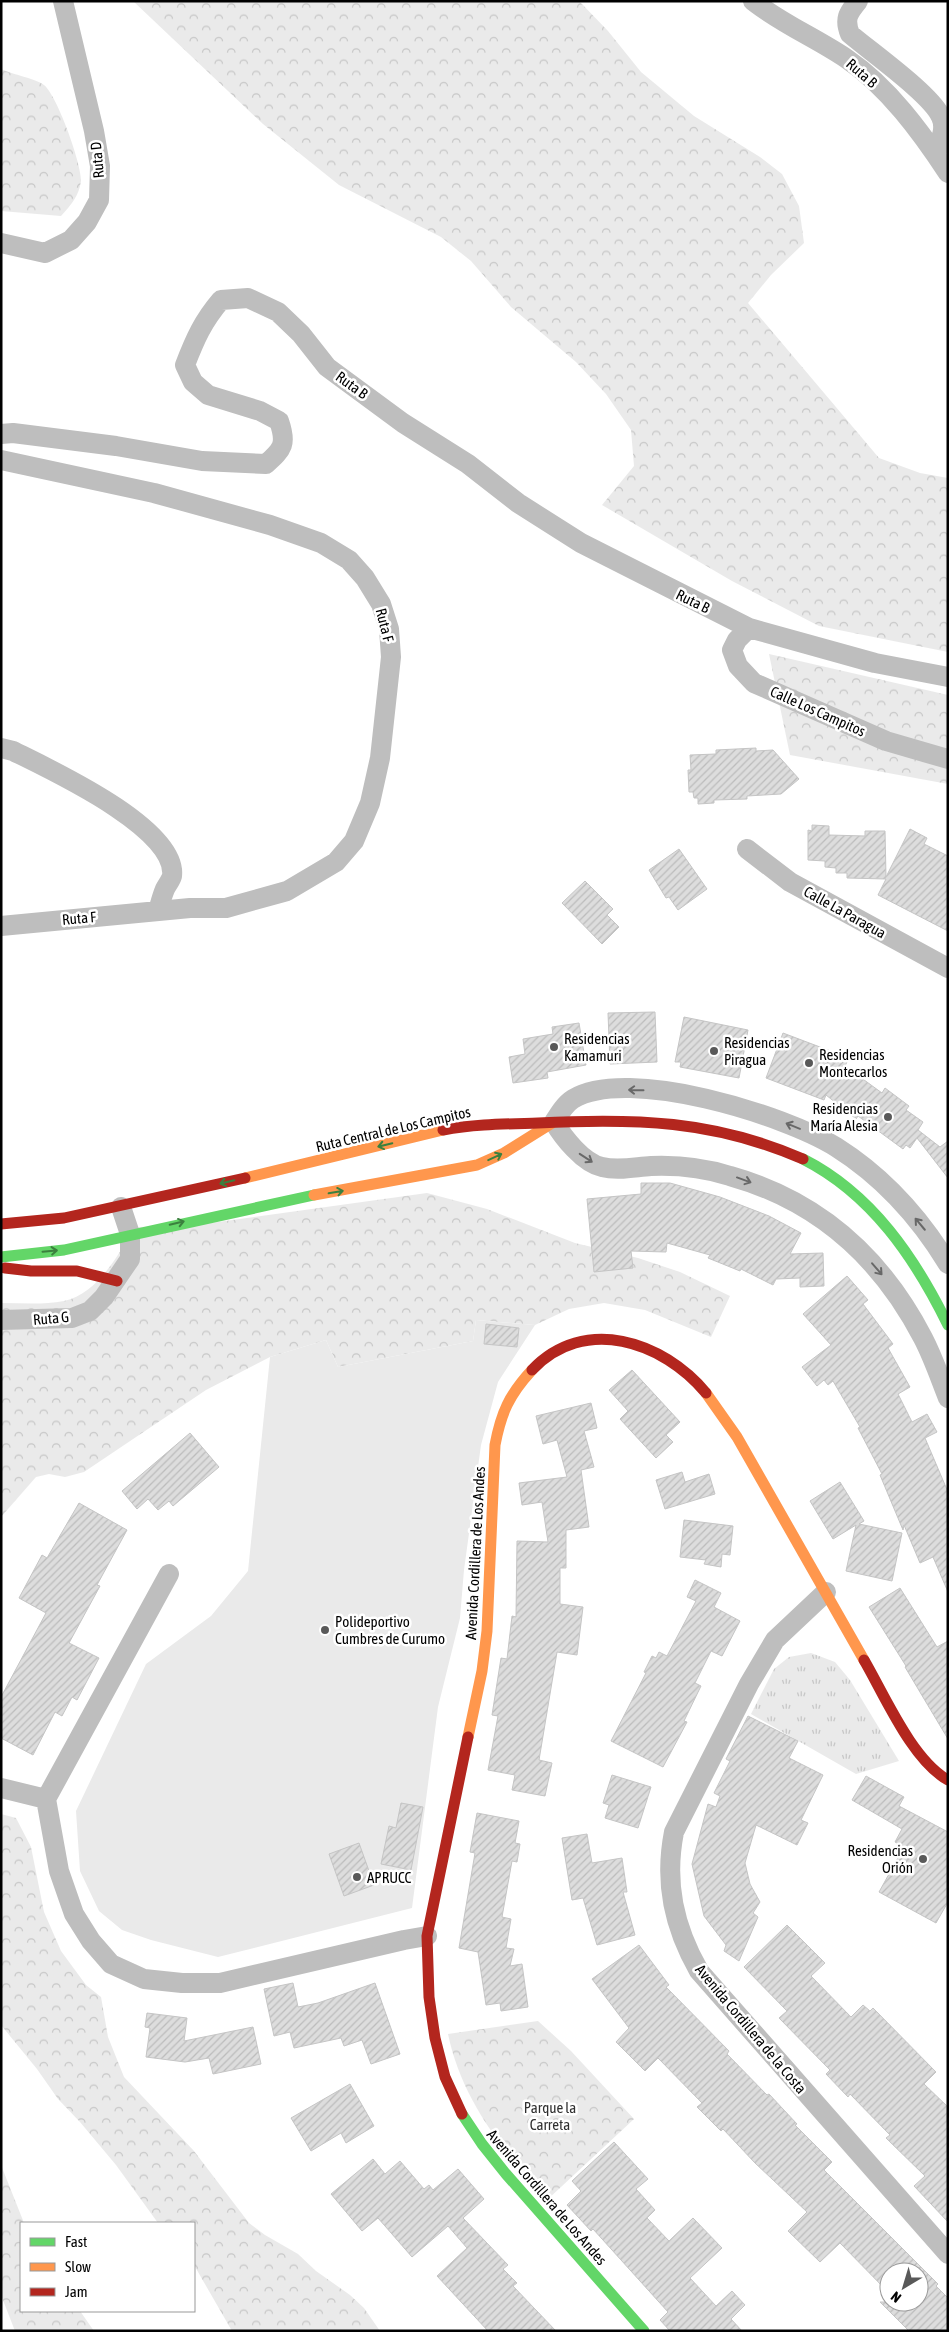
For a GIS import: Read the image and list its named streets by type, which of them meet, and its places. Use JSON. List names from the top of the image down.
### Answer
{
  "streets": {
    "main road": ["Ruta Central de Los Campitos", "Avenida Cordillera de Los Andes"],
    "street": [
      "Ruta B",
      "Ruta D",
      "Ruta F",
      "Calle Los Campitos",
      "Calle La Paragua",
      "Ruta G",
      "Avenida Cordillera de la Costa"
    ]
  },
  "crossings": [
    ["Ruta B", "Calle Los Campitos"],
    ["Ruta Central de Los Campitos", "Ruta G"],
    ["Avenida Cordillera de Los Andes", "Avenida Cordillera de la Costa"]
  ],
  "parks": ["Parque la Carreta"],
  "places": [
    "Residencias Kamamuri",
    "Residencias Piragua",
    "Residencias Montecarlos",
    "Residencias María Alesia",
    "Polideportivo Cumbres de Curumo",
    "Residencias Orión",
    "APRUCC"
  ],
  "legend": ["Fast", "Slow", "Jam"],
  "north": "bottom left"
}
